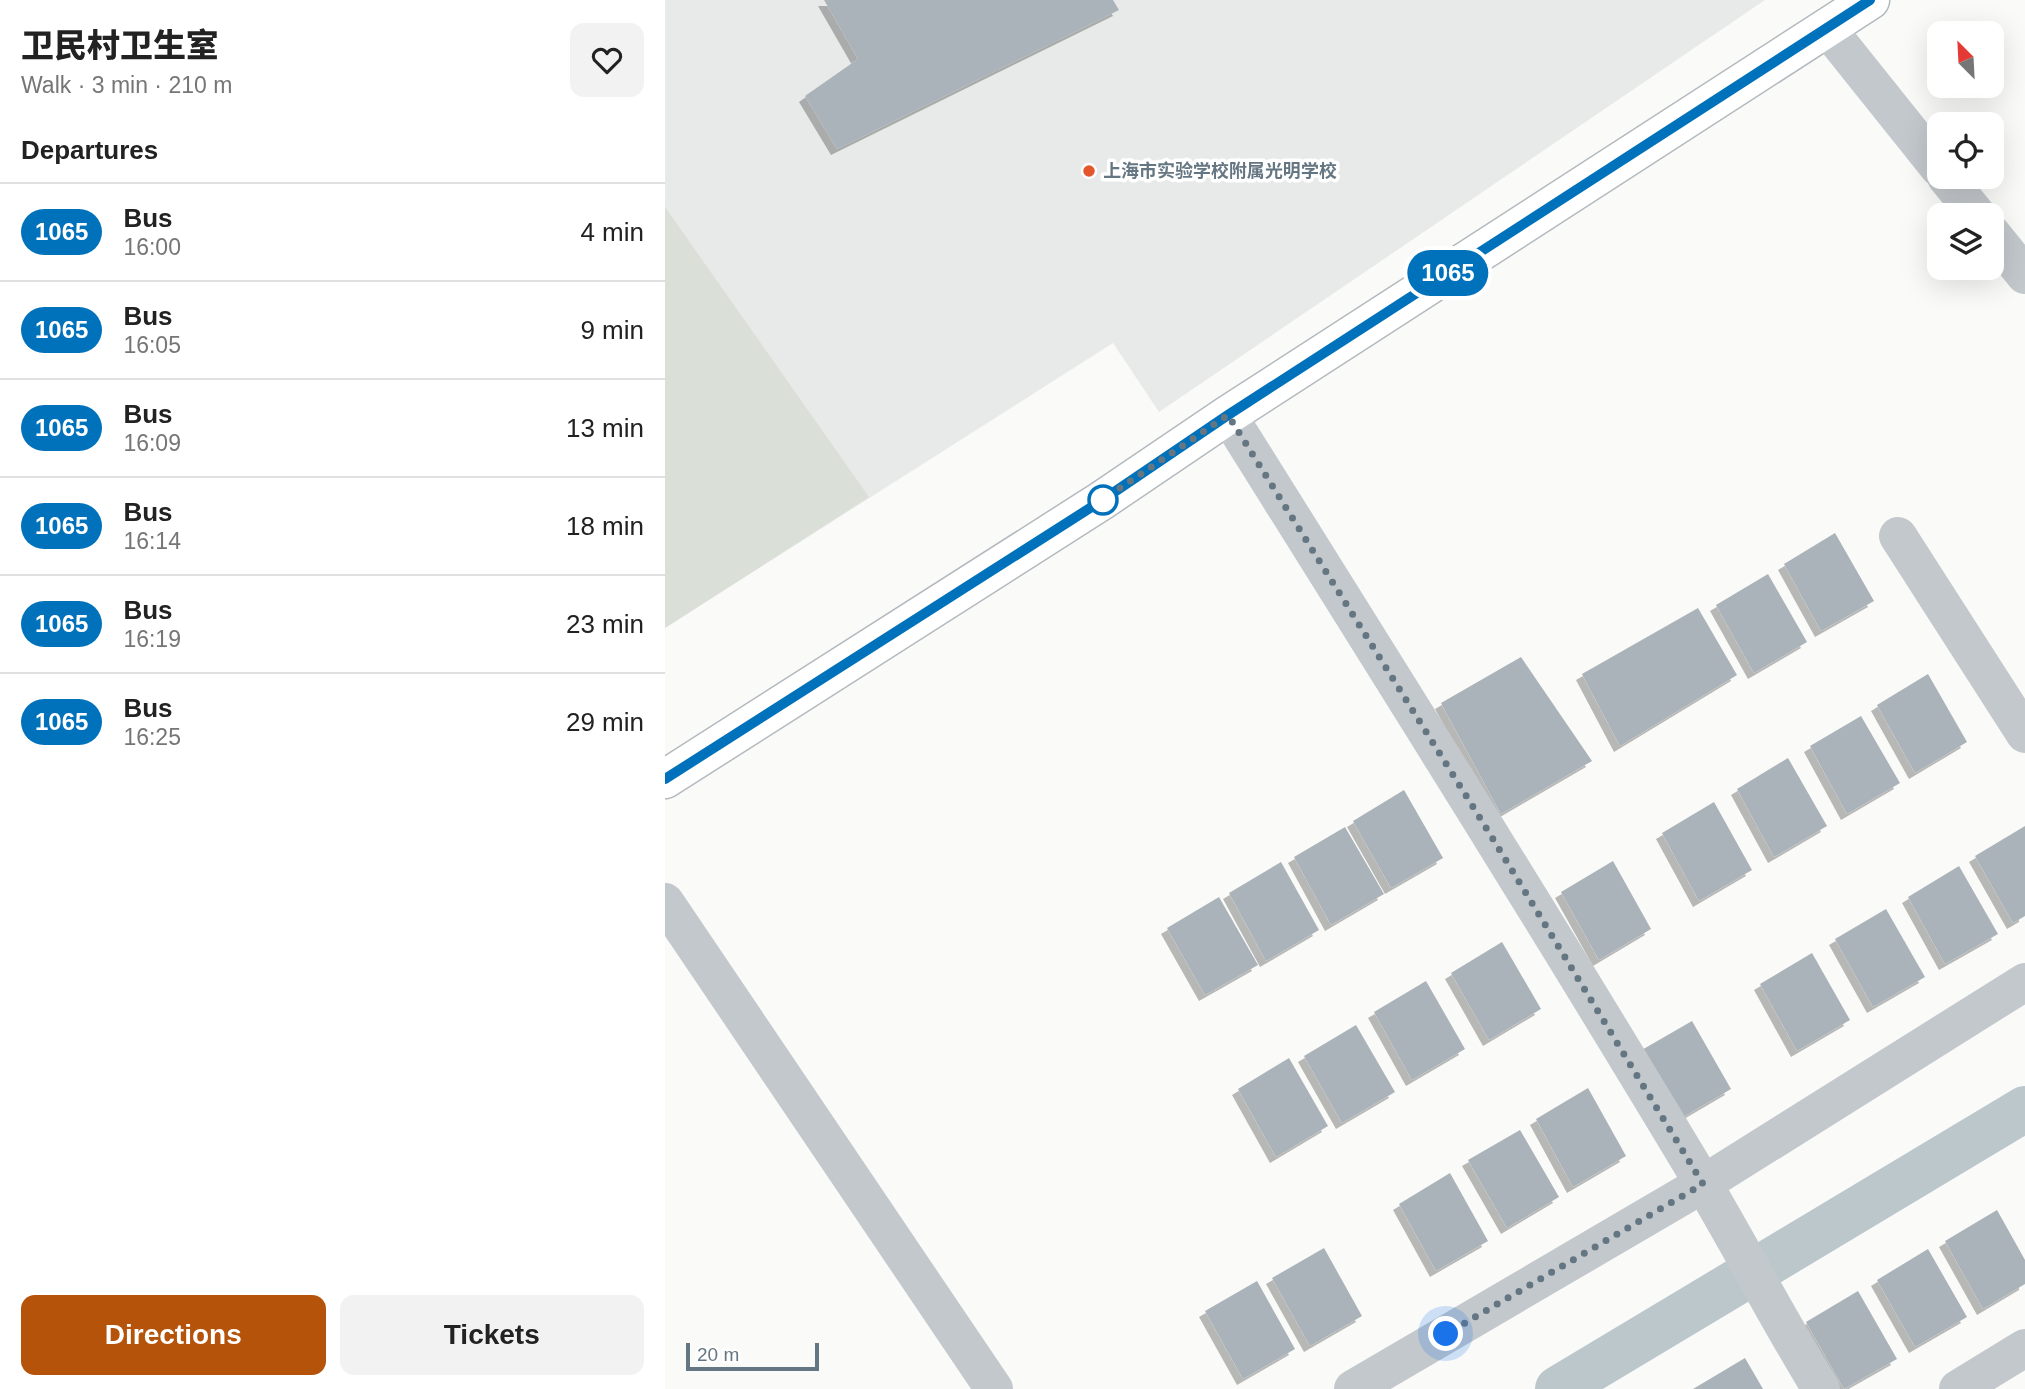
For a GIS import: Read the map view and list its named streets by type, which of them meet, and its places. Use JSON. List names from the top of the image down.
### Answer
{
  "places": ["上海市实验学校附属光明学校"],
  "lines": ["bus line 1065"],
  "scale_bar": "20 m",
  "north": "top left",
  "page": {
    "heading": [
      ["卫民村卫生室", "Walk · 3 min · 210 m"],
      "Departures"
    ],
    "on_map": "1065",
    "list": [
      {
        "mark": "1065",
        "name": "Bus",
        "note": "16:00",
        "value": "4 min"
      },
      {
        "mark": "1065",
        "name": "Bus",
        "note": "16:05",
        "value": "9 min"
      },
      {
        "mark": "1065",
        "name": "Bus",
        "note": "16:09",
        "value": "13 min"
      },
      {
        "mark": "1065",
        "name": "Bus",
        "note": "16:14",
        "value": "18 min"
      },
      {
        "mark": "1065",
        "name": "Bus",
        "note": "16:19",
        "value": "23 min"
      },
      {
        "mark": "1065",
        "name": "Bus",
        "note": "16:25",
        "value": "29 min"
      }
    ],
    "buttons": ["Directions", "Tickets"],
    "scale": "20 m"
  }
}
